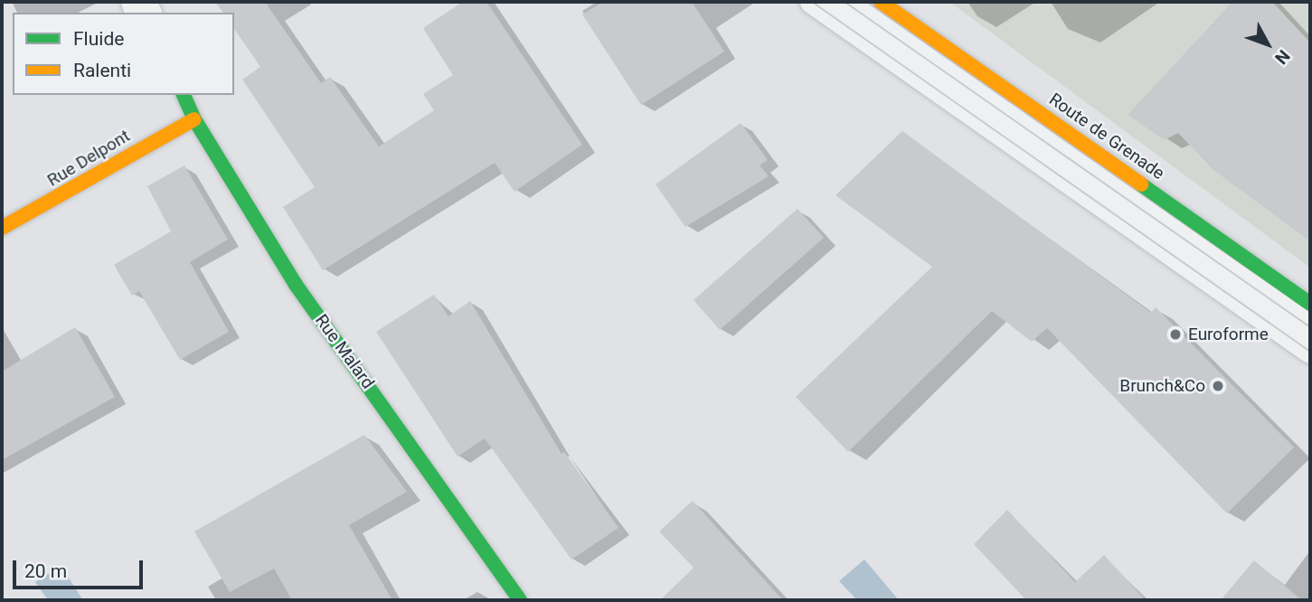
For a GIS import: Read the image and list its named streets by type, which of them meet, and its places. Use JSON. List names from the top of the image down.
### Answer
{
  "streets": {
    "street": ["Route de Grenade", "Rue Delpont", "Rue Malard"]
  },
  "crossings": [
    ["Rue Delpont", "Rue Malard"]
  ],
  "places": ["Euroforme", "Brunch&Co"],
  "legend": ["Fluide", "Ralenti"],
  "scale_bar": "20 m",
  "north": "bottom right"
}
